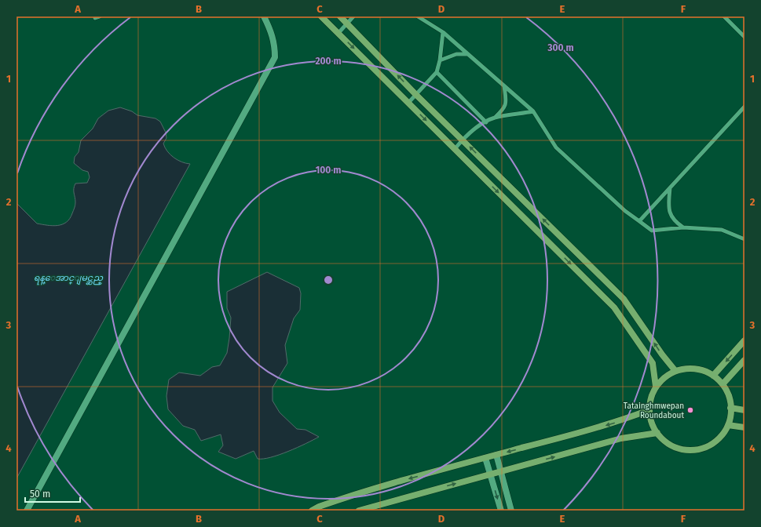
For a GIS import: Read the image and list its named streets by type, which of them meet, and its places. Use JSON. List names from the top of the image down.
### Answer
{
  "water": ["ရန္ေအာင္ျမင္ဆည္"],
  "places": ["Tatainghmwepan Roundabout"],
  "scale_bar": "50 m",
  "grid": {
    "columns": [
      "A",
      "B",
      "C",
      "D",
      "E",
      "F"
    ],
    "rows": [
      "1",
      "2",
      "3",
      "4"
    ]
  },
  "rings": ["300 m", "200 m", "100 m"]
}
